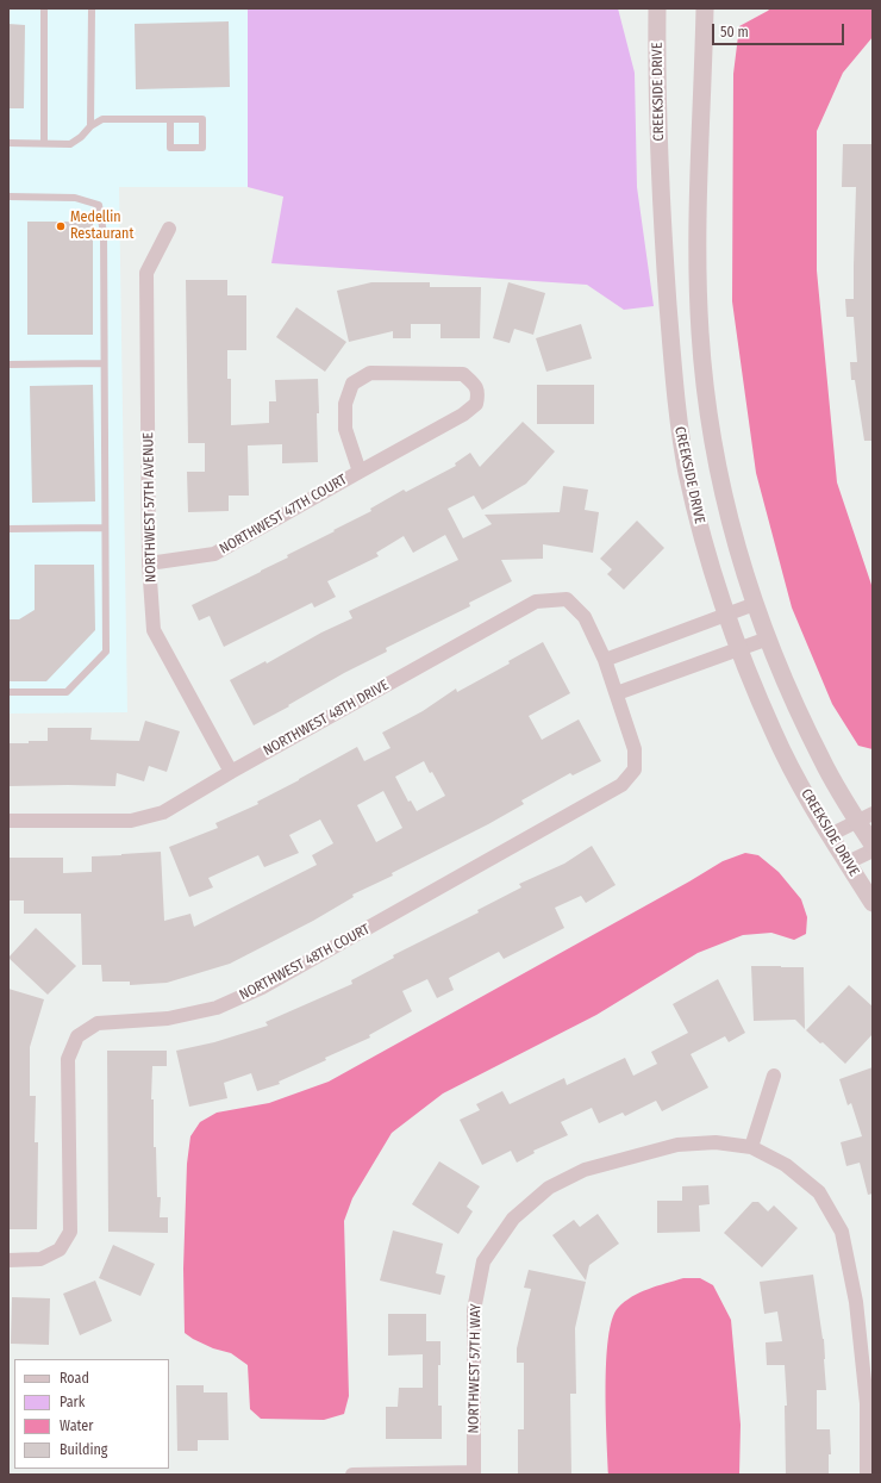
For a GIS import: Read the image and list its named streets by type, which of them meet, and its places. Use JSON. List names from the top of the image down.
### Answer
{
  "streets": {
    "street": [
      "CREEKSIDE DRIVE",
      "NORTHWEST 57TH AVENUE",
      "NORTHWEST 47TH COURT",
      "NORTHWEST 48TH DRIVE",
      "NORTHWEST 48TH COURT",
      "NORTHWEST 57TH WAY"
    ]
  },
  "crossings": [
    ["NORTHWEST 57TH AVENUE", "NORTHWEST 47TH COURT"],
    ["NORTHWEST 57TH AVENUE", "NORTHWEST 48TH DRIVE"],
    ["NORTHWEST 48TH DRIVE", "NORTHWEST 48TH COURT"]
  ],
  "places": ["Medellin Restaurant"],
  "legend": [
    "Road",
    "Park",
    "Water",
    "Building"
  ],
  "scale_bar": "50 m"
}
